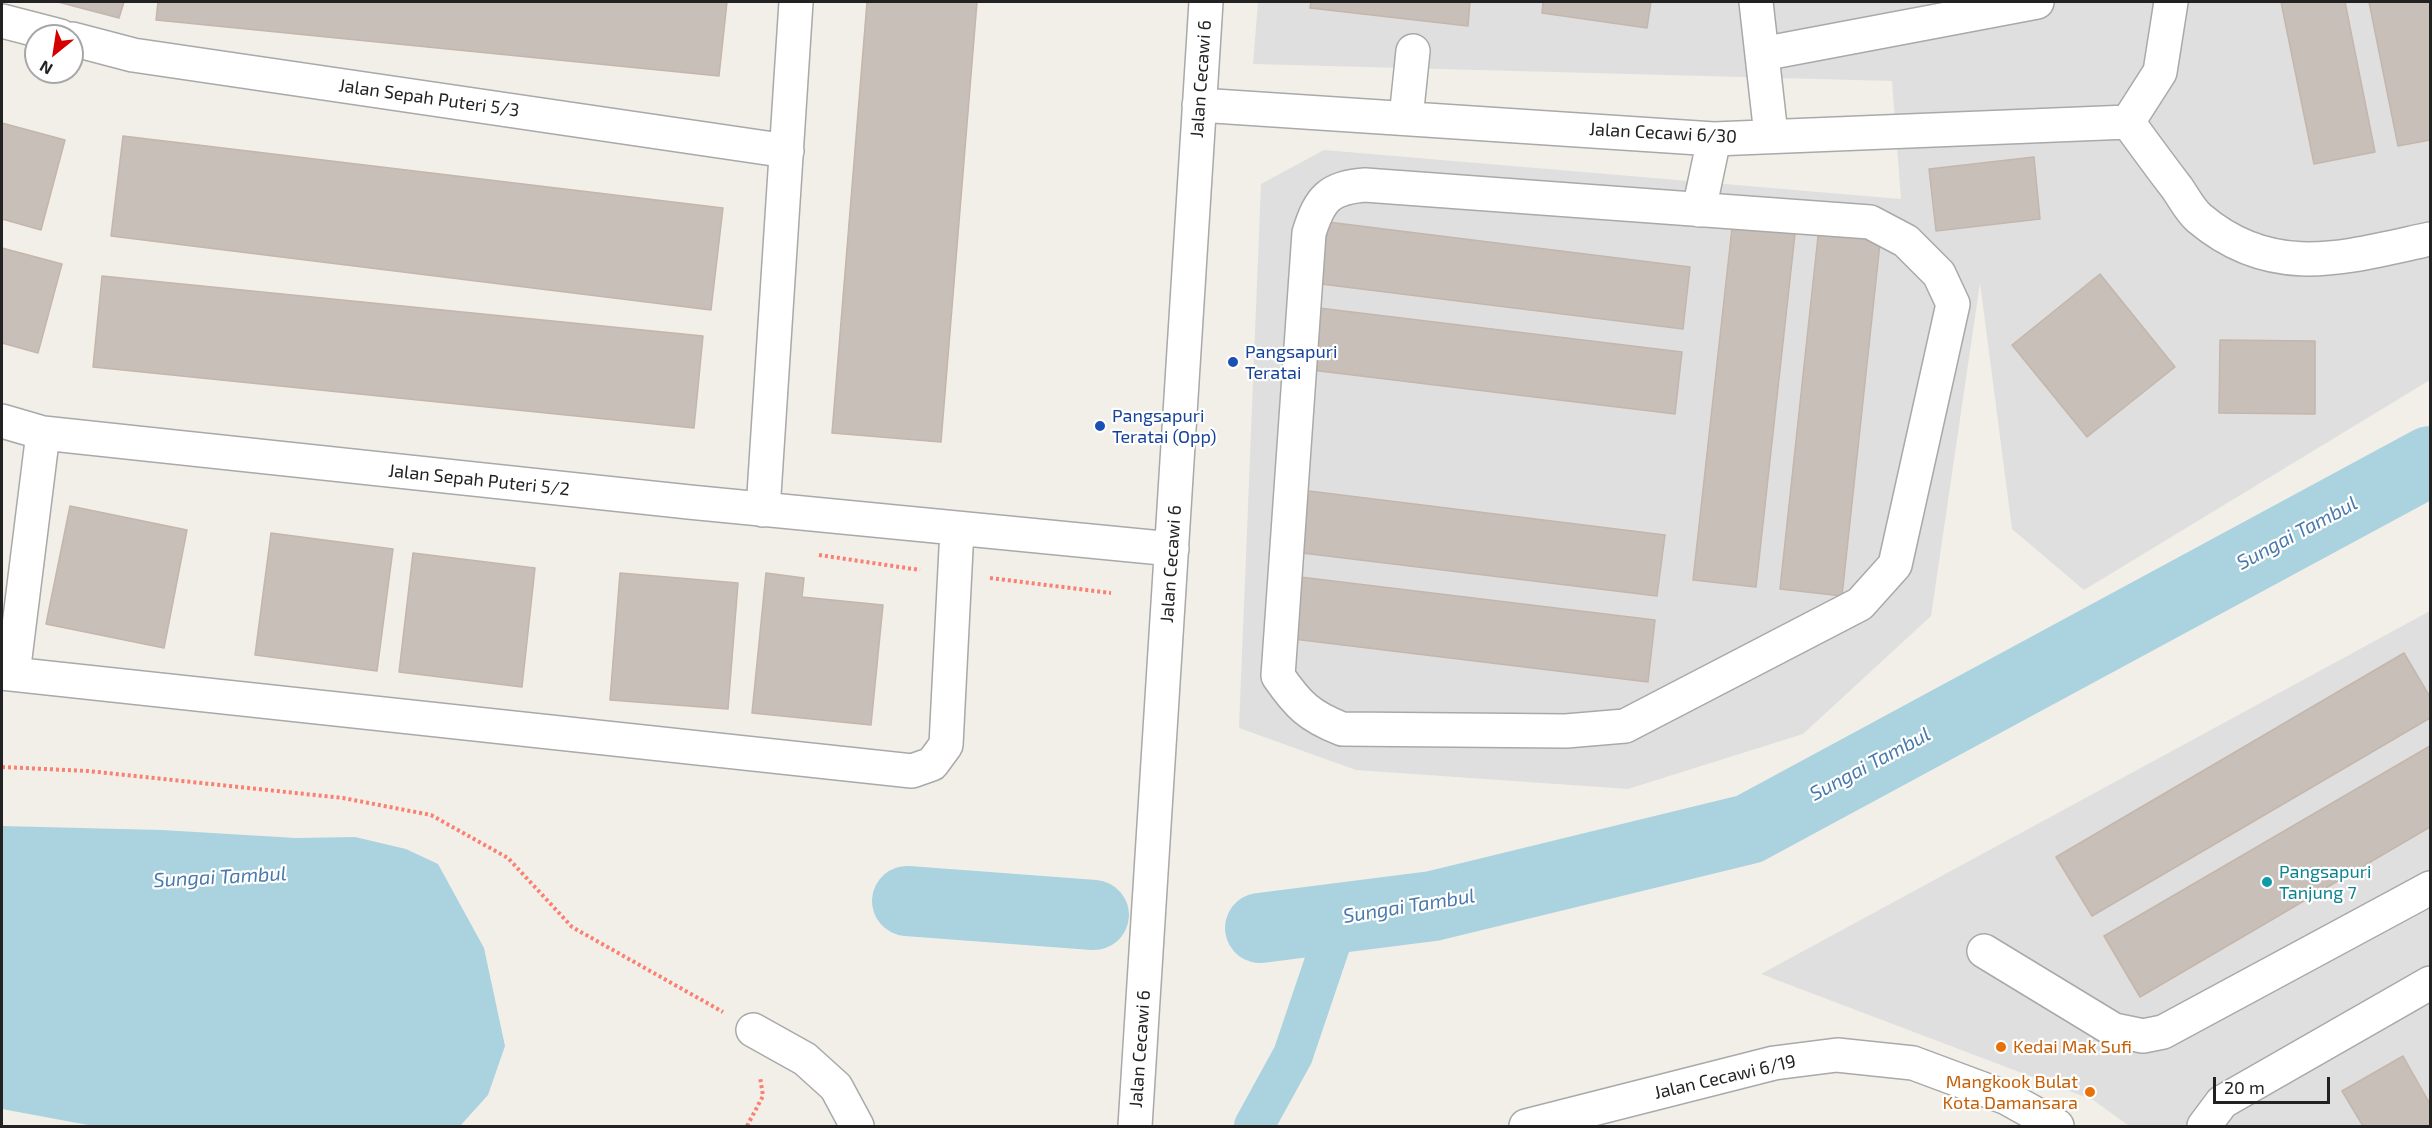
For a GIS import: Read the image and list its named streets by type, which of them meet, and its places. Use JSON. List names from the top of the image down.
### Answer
{
  "streets": {
    "street": [
      "Jalan Cecawi 6",
      "Jalan Sepah Puteri 5/3",
      "Jalan Cecawi 6/30",
      "Jalan Sepah Puteri 5/2",
      "Jalan Cecawi 6/19"
    ]
  },
  "crossings": [
    ["Jalan Cecawi 6", "Jalan Cecawi 6/30"],
    ["Jalan Cecawi 6", "Jalan Sepah Puteri 5/2"]
  ],
  "water": ["Sungai Tambul"],
  "places": [
    "Pangsapuri Teratai",
    "Pangsapuri Teratai (Opp)",
    "Pangsapuri Tanjung 7",
    "Kedai Mak Sufi",
    "Mangkook Bulat Kota Damansara"
  ],
  "scale_bar": "20 m",
  "north": "bottom left"
}
